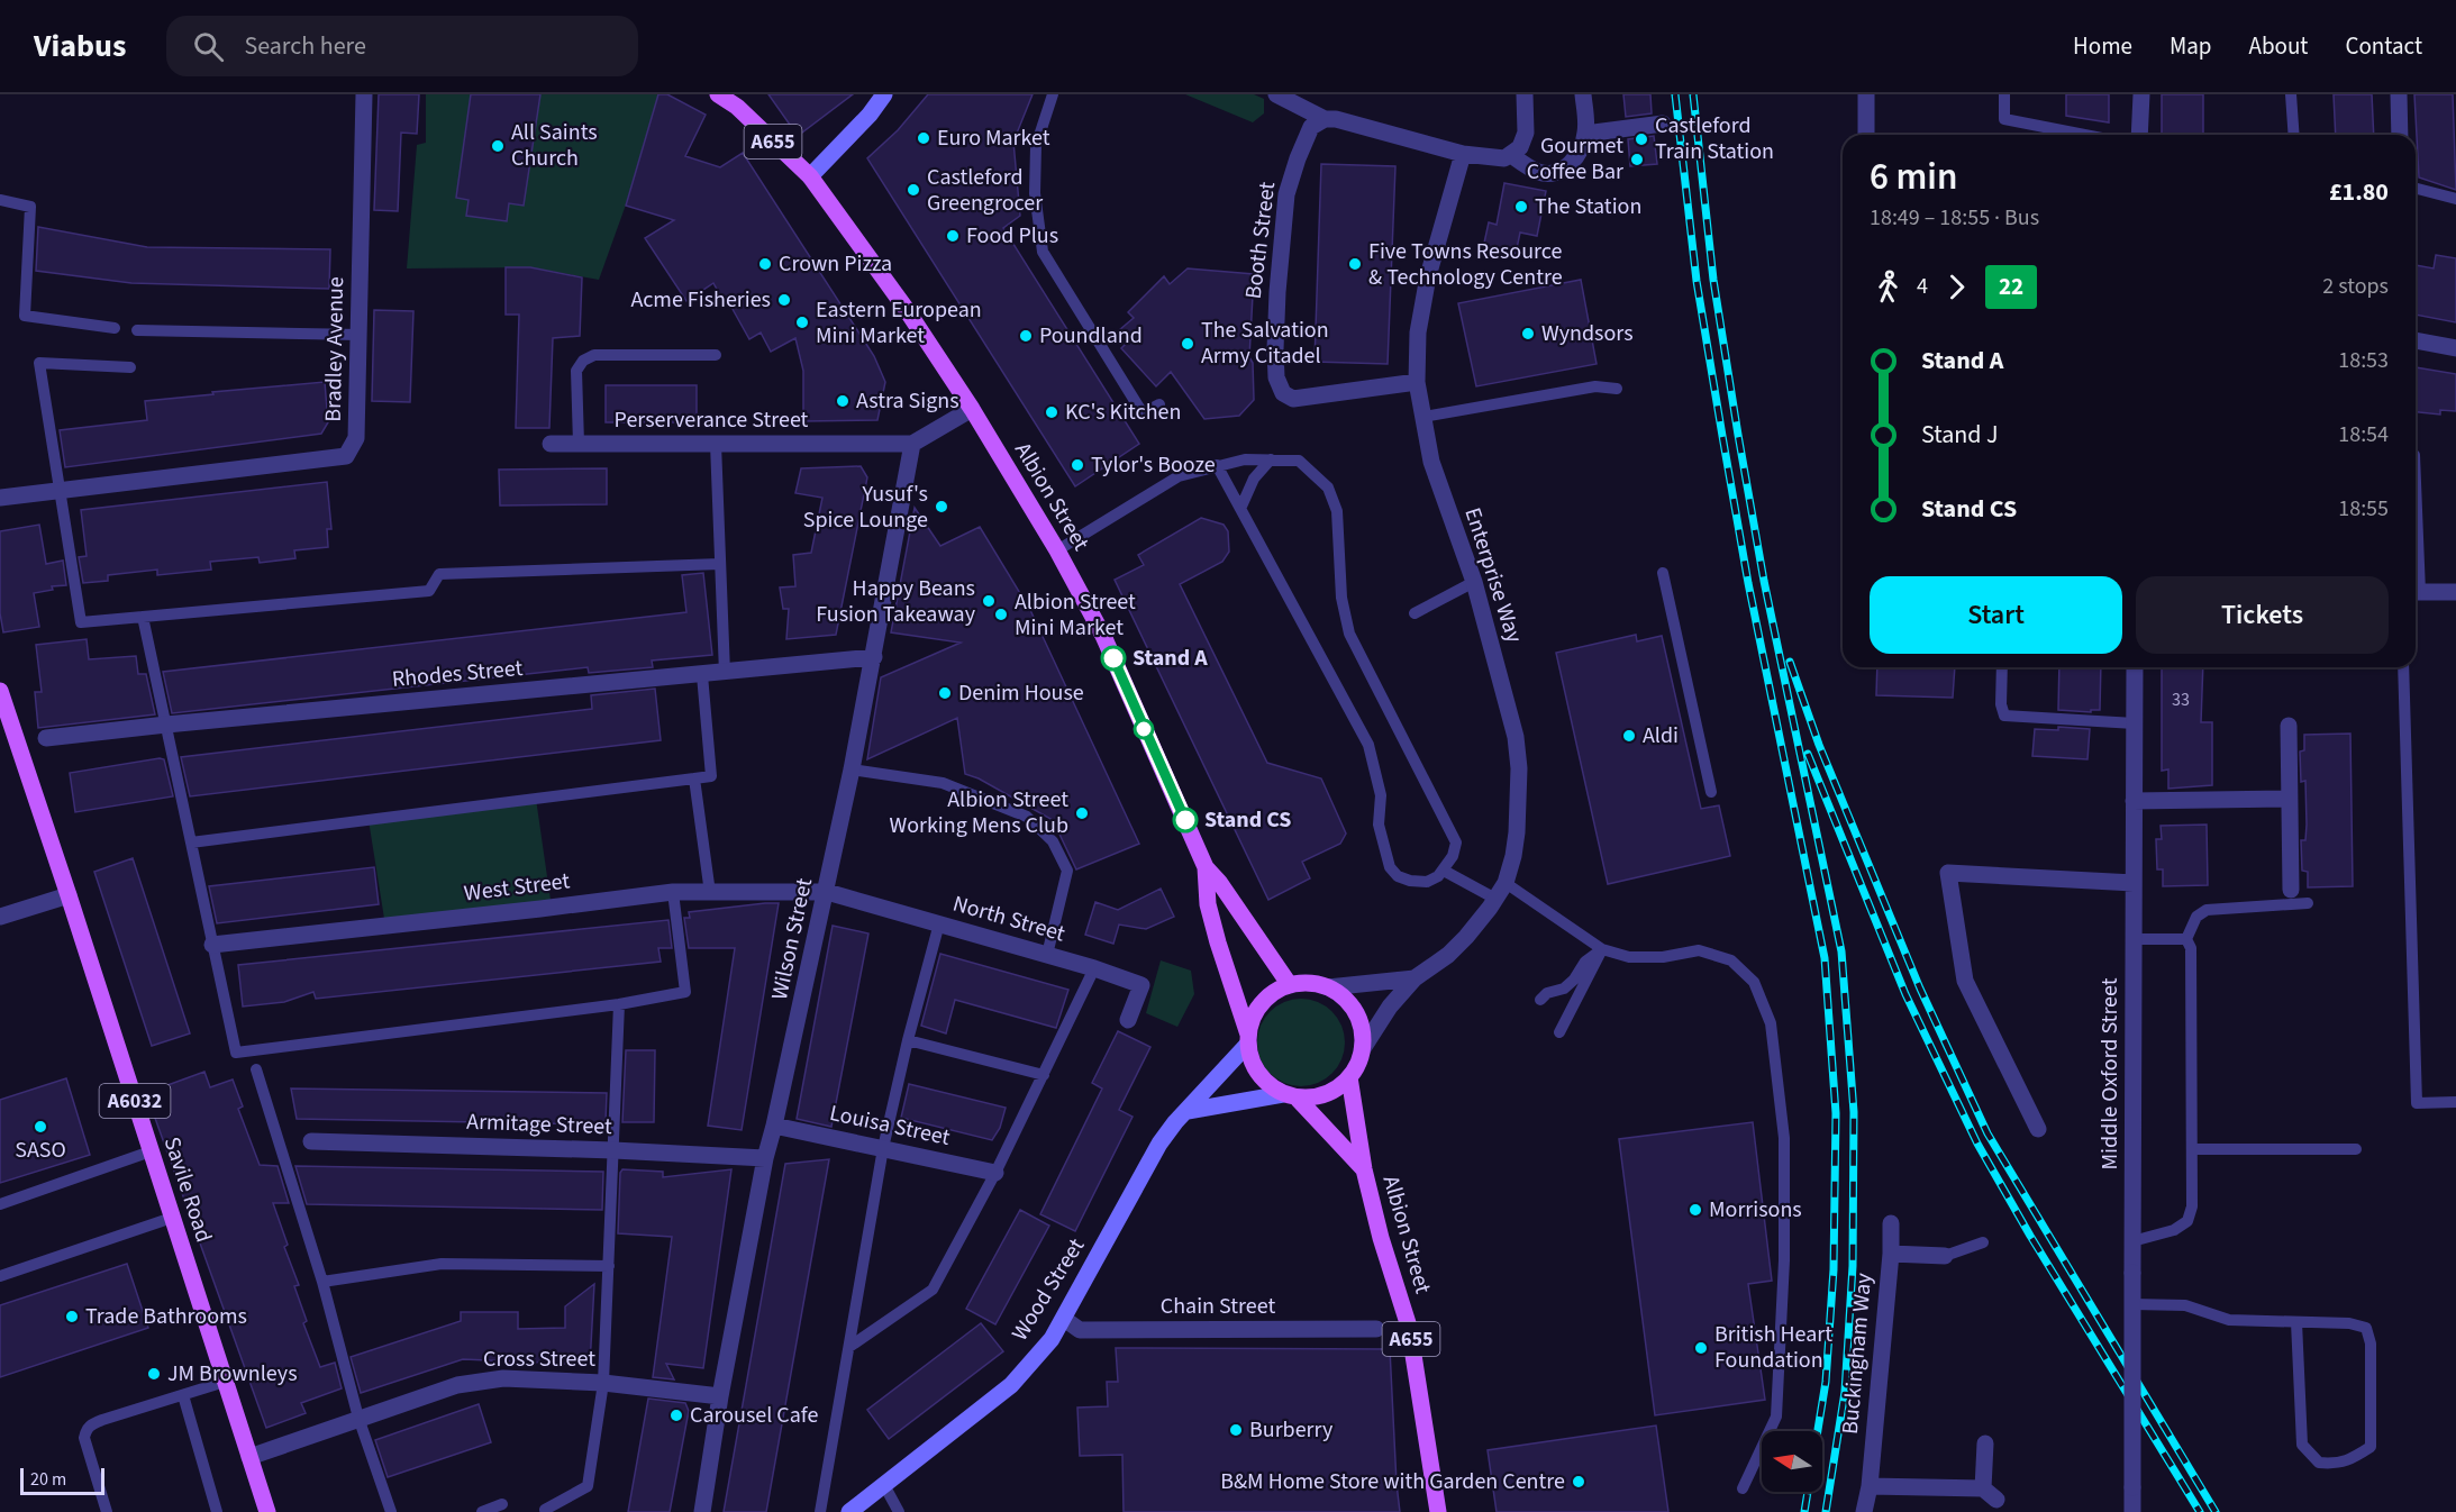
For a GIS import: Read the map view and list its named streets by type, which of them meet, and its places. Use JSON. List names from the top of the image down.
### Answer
{
  "streets": {
    "main road": [
      "A655",
      "Albion Street",
      "A6032",
      "Savile Road"
    ],
    "street": [
      "Booth Street",
      "Bradley Avenue",
      "Perserverance Street",
      "Enterprise Way",
      "Rhodes Street",
      "West Street",
      "North Street",
      "Wilson Street",
      "Middle Oxford Street",
      "Armitage Street",
      "Louisa Street",
      "Wood Street",
      "Chain Street",
      "Buckingham Way",
      "Cross Street"
    ]
  },
  "crossings": [
    ["A655", "Albion Street"],
    ["A655", "Enterprise Way"],
    ["A655", "Wood Street"],
    ["Booth Street", "Enterprise Way"],
    ["Perserverance Street", "Wilson Street"],
    ["Albion Street", "Enterprise Way"],
    ["Albion Street", "Wood Street"],
    ["Enterprise Way", "Wood Street"],
    ["Rhodes Street", "Wilson Street"],
    ["West Street", "North Street"],
    ["West Street", "Wilson Street"],
    ["North Street", "Wilson Street"],
    ["Wilson Street", "Armitage Street"],
    ["Wilson Street", "Louisa Street"],
    ["Wilson Street", "Cross Street"],
    ["Savile Road", "Cross Street"],
    ["Wood Street", "Chain Street"]
  ],
  "places": [
    "Euro Market",
    "Castleford Train Station",
    "All Saints Church",
    "Gourmet Coffee Bar",
    "Castleford Greengrocer",
    "The Station",
    "Food Plus",
    "Crown Pizza",
    "Five Towns Resource & Technology Centre",
    "Acme Fisheries",
    "Eastern European Mini Market",
    "Wyndsors",
    "Poundland",
    "The Salvation Army Citadel",
    "Astra Signs",
    "KC's Kitchen",
    "Tylor's Booze",
    "Yusuf's Spice Lounge",
    "Happy Beans Fusion Takeaway",
    "Albion Street Mini Market",
    "Stand A",
    "Denim House",
    "Aldi",
    "Albion Street Working Mens Club",
    "Stand CS",
    "SASO",
    "Morrisons",
    "Trade Bathrooms",
    "British Heart Foundation",
    "JM Brownleys",
    "Carousel Cafe",
    "Burberry",
    "B&M Home Store with Garden Centre"
  ],
  "lines": ["bus line 22"],
  "house_numbers": ["33"],
  "scale_bar": "20 m",
  "north": "left",
  "page": {
    "header": "Viabus",
    "search": "Search here",
    "nav": [
      "Home",
      "Map",
      "About",
      "Contact"
    ],
    "heading": ["6 min", "18:49 – 18:55 · Bus", "£1.80"],
    "legs": ["4", "22", "2 stops"],
    "list": [
      {
        "name": "Stand A",
        "value": "18:53"
      },
      {
        "name": "Stand J",
        "value": "18:54"
      },
      {
        "name": "Stand CS",
        "value": "18:55"
      }
    ],
    "buttons": ["Start", "Tickets"],
    "scale": "20 m"
  }
}
